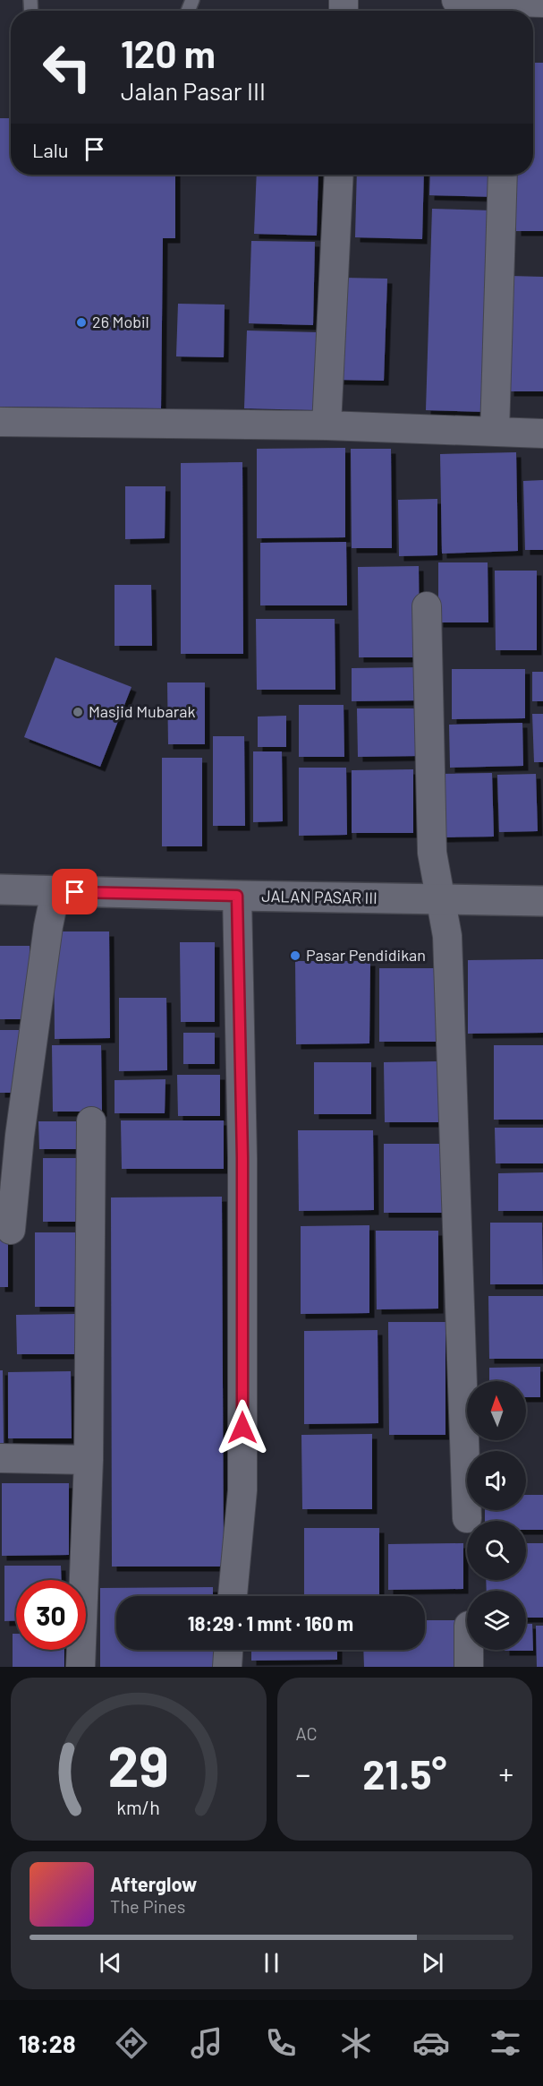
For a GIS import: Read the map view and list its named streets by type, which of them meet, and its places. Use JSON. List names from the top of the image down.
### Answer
{
  "streets": {
    "street": ["JALAN PASAR III"]
  },
  "places": ["26 Mobil", "Masjid Mubarak", "Pasar Pendidikan"],
  "north": "top",
  "page": {
    "turn": ["120 m", "Jalan Pasar III"],
    "then": "Lalu",
    "limit": "30",
    "trip": "18:29 · 1 mnt · 160 m",
    "tile": "AC",
    "heat": ["−", "21.5°", "+"],
    "song": ["Afterglow", "The Pines"],
    "tabs": "18:28",
    "gauge": ["29", "km/h"]
  }
}
